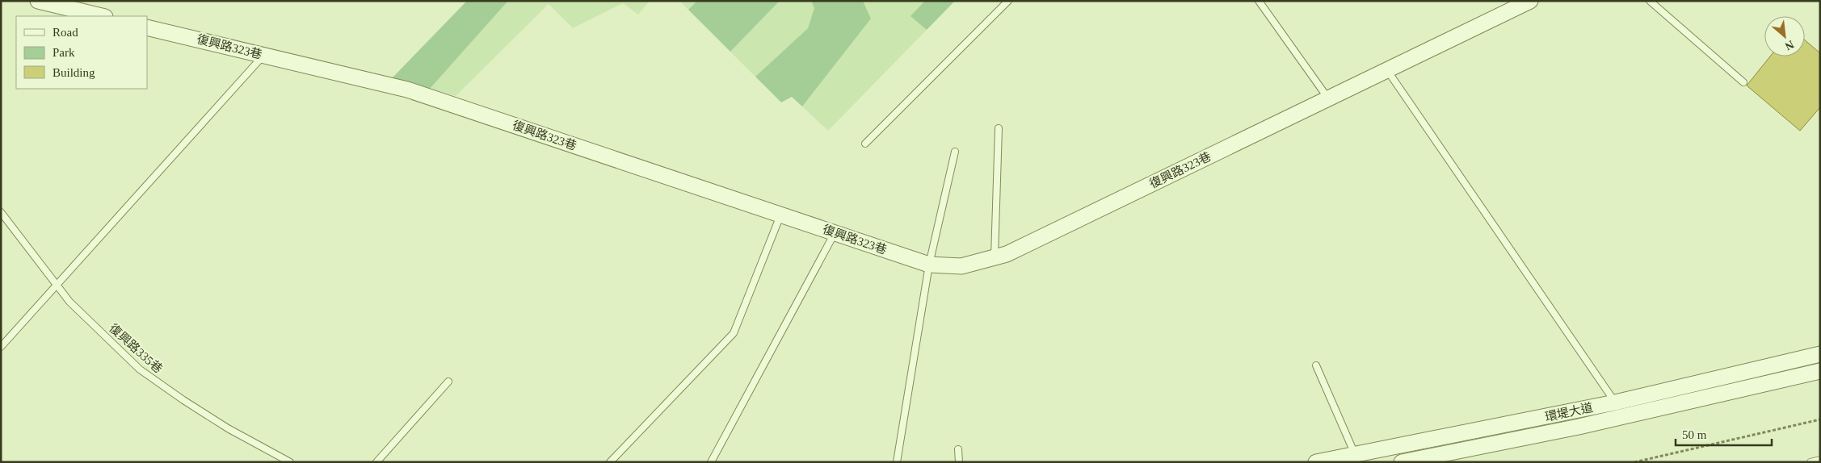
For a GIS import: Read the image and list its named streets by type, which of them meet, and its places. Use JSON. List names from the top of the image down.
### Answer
{
  "streets": {
    "street": ["復興路323巷", "環堤大道"],
    "lane": ["復興路335巷"]
  },
  "legend": ["Road", "Park", "Building"],
  "scale_bar": "50 m",
  "north": "bottom right"
}
